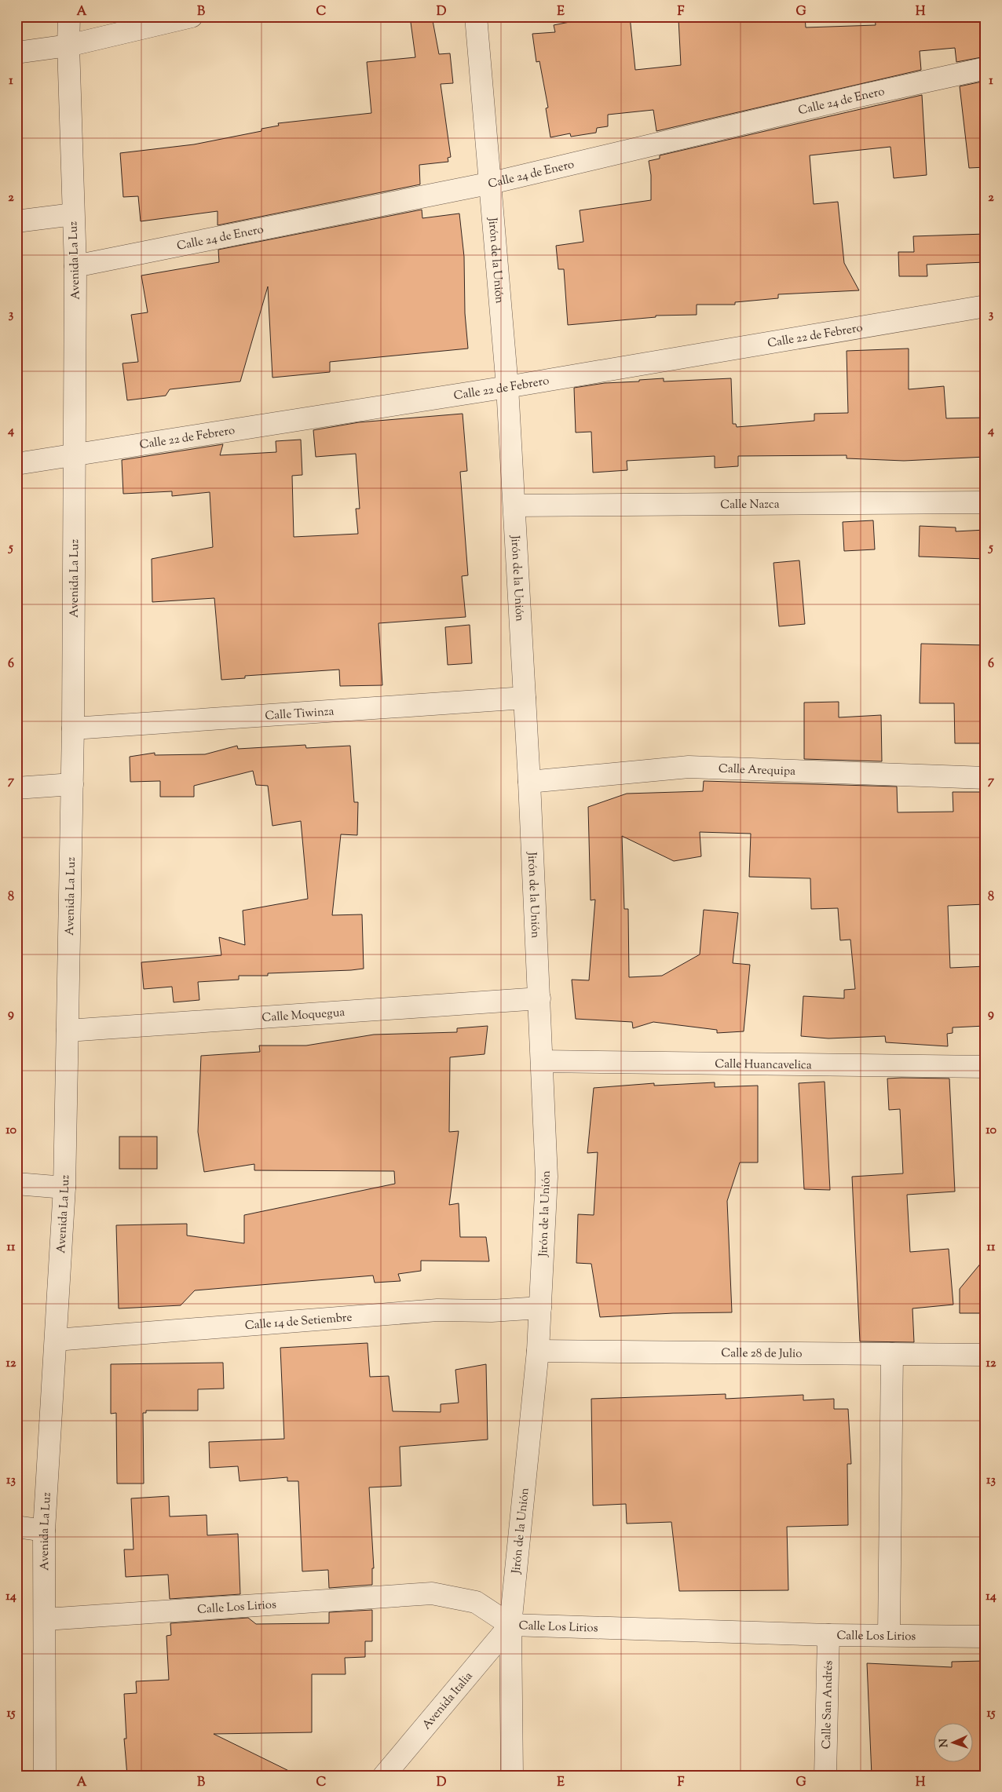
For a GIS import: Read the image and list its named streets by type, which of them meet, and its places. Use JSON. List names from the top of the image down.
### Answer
{
  "streets": {
    "street": [
      "Calle 24 de Enero",
      "Avenida La Luz",
      "Jirón de la Unión",
      "Calle 22 de Febrero",
      "Calle Nazca",
      "Calle Tiwinza",
      "Calle Arequipa",
      "Calle Moquegua",
      "Calle Huancavelica",
      "Calle 14 de Setiembre",
      "Calle 28 de Julio",
      "Calle Los Lirios",
      "Avenida Italia",
      "Calle San Andrés"
    ]
  },
  "crossings": [
    ["Calle 24 de Enero", "Avenida La Luz"],
    ["Calle 24 de Enero", "Jirón de la Unión"],
    ["Avenida La Luz", "Calle 22 de Febrero"],
    ["Avenida La Luz", "Calle Tiwinza"],
    ["Avenida La Luz", "Calle Moquegua"],
    ["Avenida La Luz", "Calle 14 de Setiembre"],
    ["Avenida La Luz", "Calle Los Lirios"],
    ["Jirón de la Unión", "Calle 22 de Febrero"],
    ["Jirón de la Unión", "Calle Nazca"],
    ["Jirón de la Unión", "Calle Tiwinza"],
    ["Jirón de la Unión", "Calle Arequipa"],
    ["Jirón de la Unión", "Calle Moquegua"],
    ["Jirón de la Unión", "Calle Huancavelica"],
    ["Jirón de la Unión", "Calle 14 de Setiembre"],
    ["Jirón de la Unión", "Calle 28 de Julio"],
    ["Jirón de la Unión", "Calle Los Lirios"],
    ["Jirón de la Unión", "Avenida Italia"],
    ["Calle Los Lirios", "Avenida Italia"],
    ["Calle Los Lirios", "Calle San Andrés"]
  ],
  "north": "left",
  "grid": {
    "columns": [
      "A",
      "B",
      "C",
      "D",
      "E",
      "F",
      "G",
      "H"
    ],
    "rows": [
      "1",
      "2",
      "3",
      "4",
      "5",
      "6",
      "7",
      "8",
      "9",
      "10",
      "11",
      "12",
      "13",
      "14",
      "15"
    ]
  }
}
